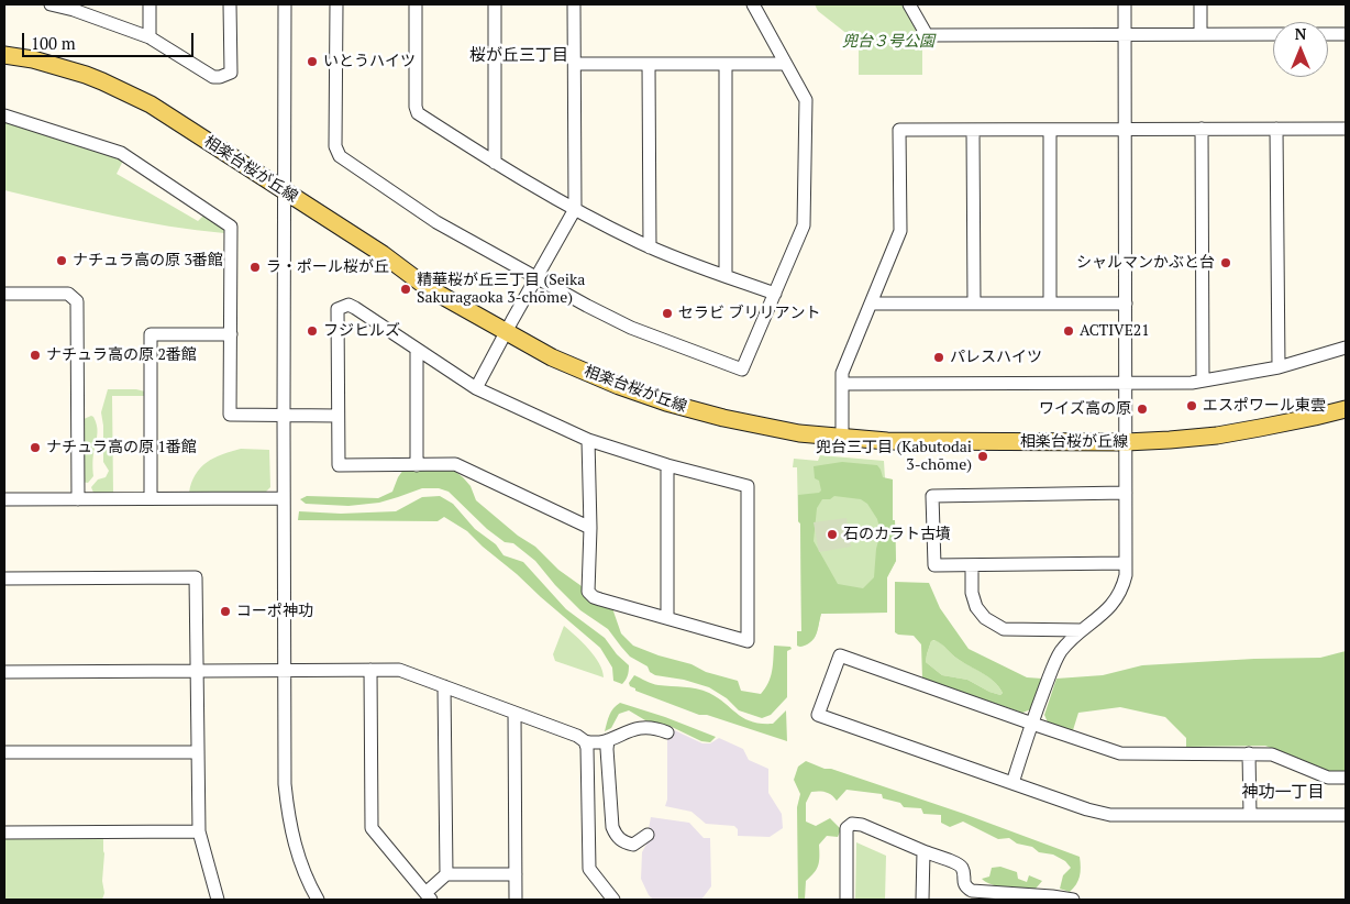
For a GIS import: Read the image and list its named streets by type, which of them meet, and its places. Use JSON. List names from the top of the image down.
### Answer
{
  "streets": {
    "main road": ["相楽台桜が丘線"]
  },
  "districts": ["桜が丘三丁目", "神功一丁目"],
  "parks": ["兜台３号公園"],
  "places": [
    "いとうハイツ",
    "ナチュラ高の原 3番館",
    "シャルマンかぶと台",
    "ラ・ポール桜が丘",
    "精華桜が丘三丁目 (Seika Sakuragaoka 3-chōme)",
    "セラビ ブリリアント",
    "フジヒルズ",
    "ACTIVE21",
    "ナチュラ高の原 2番館",
    "パレスハイツ",
    "エスポワール東雲",
    "ワイズ高の原",
    "ナチュラ高の原 1番館",
    "兜台三丁目 (Kabutodai 3-chōme)",
    "石のカラト古墳",
    "コーポ神功"
  ],
  "scale_bar": "100 m",
  "north": "top"
}
